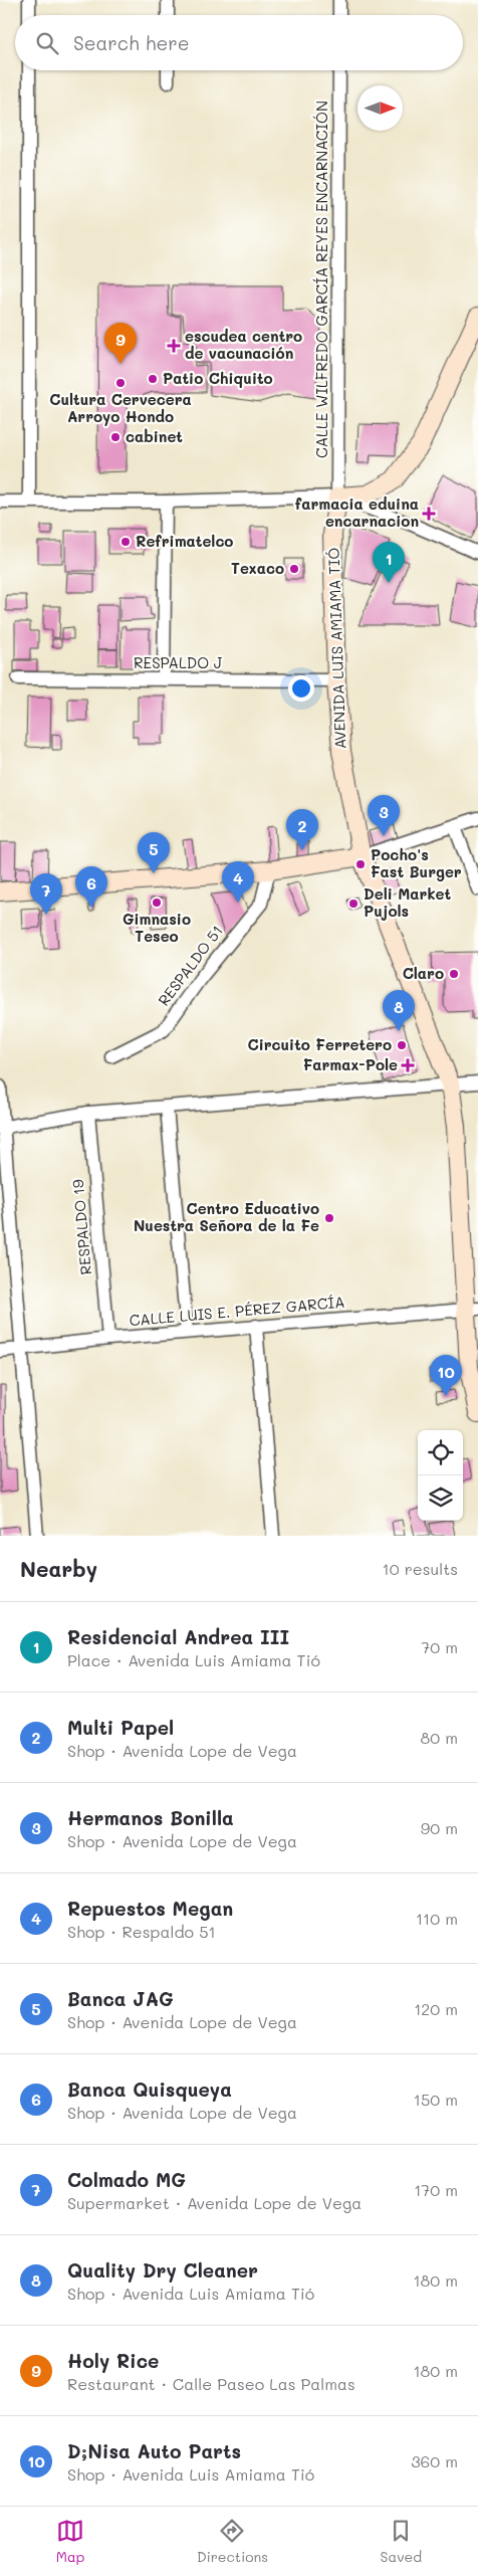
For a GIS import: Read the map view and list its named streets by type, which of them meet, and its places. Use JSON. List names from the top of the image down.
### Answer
{
  "streets": {
    "main road": ["AVENIDA LUIS AMIAMA TIÓ"],
    "street": [
      "CALLE WILFREDO GARCÍA REYES ENCARNACIÓN",
      "RESPALDO J",
      "RESPALDO 51",
      "RESPALDO 19",
      "CALLE LUIS E. PÉREZ GARCÍA"
    ]
  },
  "crossings": [
    ["CALLE WILFREDO GARCÍA REYES ENCARNACIÓN", "AVENIDA LUIS AMIAMA TIÓ"],
    ["AVENIDA LUIS AMIAMA TIÓ", "RESPALDO J"],
    ["AVENIDA LUIS AMIAMA TIÓ", "CALLE LUIS E. PÉREZ GARCÍA"],
    ["RESPALDO 19", "CALLE LUIS E. PÉREZ GARCÍA"]
  ],
  "places": {
    "health": ["escudea centro de vacunación", "farmacia eduina encarnacion", "Farmax-Pole"],
    "other": [
      "Patio Chiquito",
      "Cultura Cervecera Arroyo Hondo",
      "cabinet",
      "Refrimatelco",
      "Texaco",
      "Pocho's Fast Burger",
      "Gimnasio Teseo",
      "Deli Market Pujols",
      "Claro",
      "Circuito Ferretero",
      "Centro Educativo Nuestra Señora de la Fe"
    ]
  },
  "north": "right",
  "page": {
    "search": "Search here",
    "pins": [
      "9",
      "1",
      "3",
      "2",
      "5",
      "4",
      "6",
      "7",
      "8",
      "10"
    ],
    "heading": ["Nearby", "10 results"],
    "list": [
      {
        "mark": "1",
        "name": "Residencial Andrea III",
        "note": "Place · Avenida Luis Amiama Tió",
        "value": "70 m"
      },
      {
        "mark": "2",
        "name": "Multi Papel",
        "note": "Shop · Avenida Lope de Vega",
        "value": "80 m"
      },
      {
        "mark": "3",
        "name": "Hermanos Bonilla",
        "note": "Shop · Avenida Lope de Vega",
        "value": "90 m"
      },
      {
        "mark": "4",
        "name": "Repuestos Megan",
        "note": "Shop · Respaldo 51",
        "value": "110 m"
      },
      {
        "mark": "5",
        "name": "Banca JAG",
        "note": "Shop · Avenida Lope de Vega",
        "value": "120 m"
      },
      {
        "mark": "6",
        "name": "Banca Quisqueya",
        "note": "Shop · Avenida Lope de Vega",
        "value": "150 m"
      },
      {
        "mark": "7",
        "name": "Colmado MG",
        "note": "Supermarket · Avenida Lope de Vega",
        "value": "170 m"
      },
      {
        "mark": "8",
        "name": "Quality Dry Cleaner",
        "note": "Shop · Avenida Luis Amiama Tió",
        "value": "180 m"
      },
      {
        "mark": "9",
        "name": "Holy Rice",
        "note": "Restaurant · Calle Paseo Las Palmas",
        "value": "180 m"
      },
      {
        "mark": "10",
        "name": "D;Nisa Auto Parts",
        "note": "Shop · Avenida Luis Amiama Tió",
        "value": "360 m"
      }
    ],
    "nav": ["Map", "Directions", "Saved"]
  }
}
